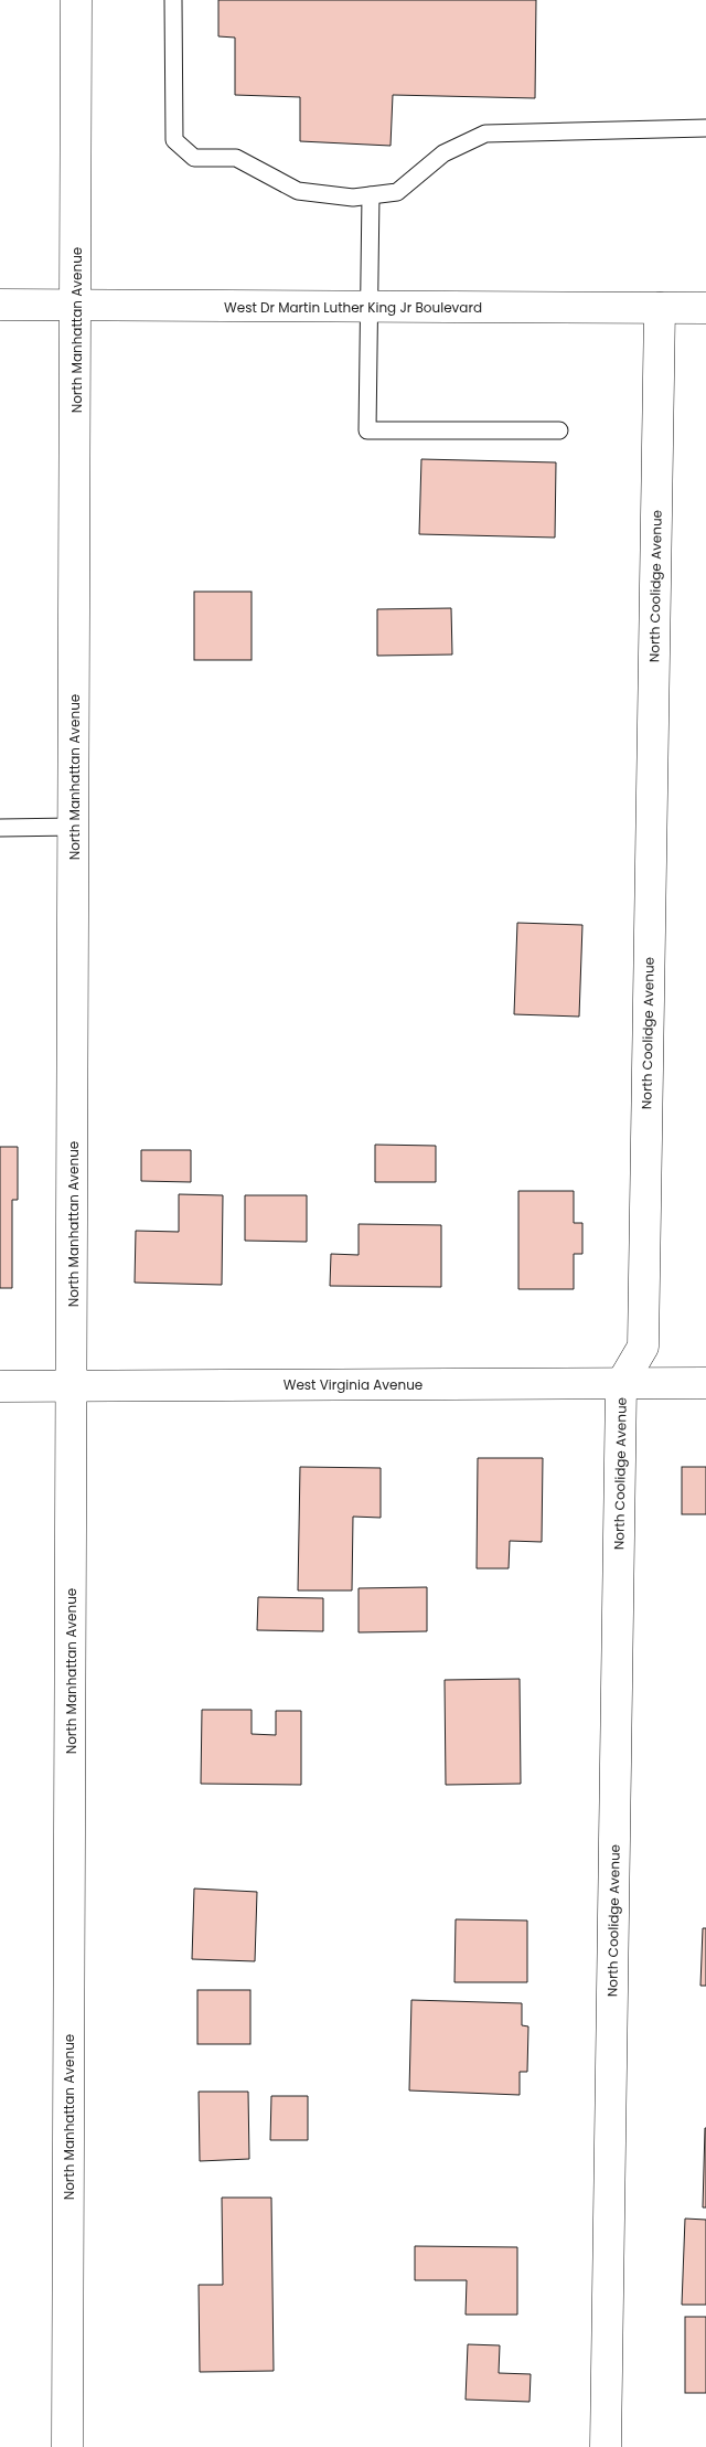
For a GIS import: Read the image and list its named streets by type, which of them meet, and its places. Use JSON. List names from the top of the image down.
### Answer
{
  "streets": {
    "street": [
      "West Dr Martin Luther King Jr Boulevard",
      "North Manhattan Avenue",
      "North Coolidge Avenue",
      "West Virginia Avenue"
    ]
  },
  "crossings": [
    ["West Dr Martin Luther King Jr Boulevard", "North Manhattan Avenue"],
    ["West Dr Martin Luther King Jr Boulevard", "North Coolidge Avenue"],
    ["North Manhattan Avenue", "West Virginia Avenue"],
    ["North Coolidge Avenue", "West Virginia Avenue"]
  ]
}
